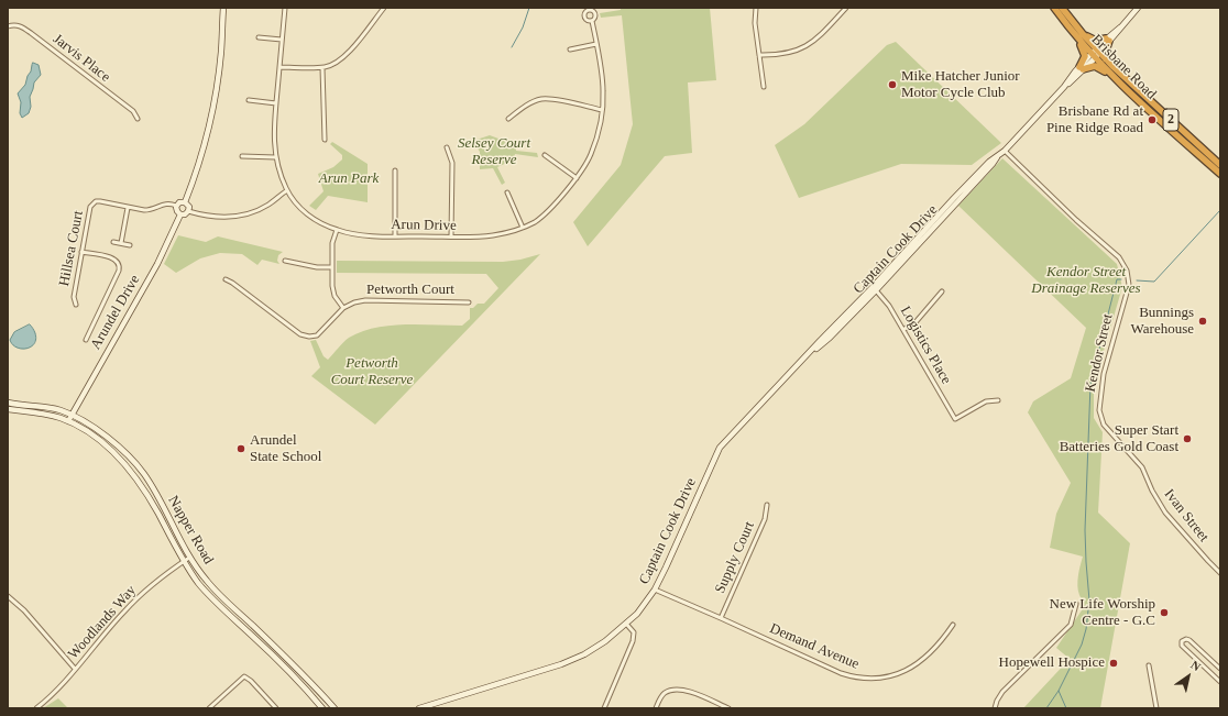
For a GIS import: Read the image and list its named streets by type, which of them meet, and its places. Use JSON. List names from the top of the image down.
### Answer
{
  "streets": {
    "highway": ["Brisbane Road", "2"],
    "main road": ["Captain Cook Drive", "Arundel Drive", "Napper Road"],
    "street": [
      "Jarvis Place",
      "Arun Drive",
      "Hillsea Court",
      "Petworth Court",
      "Logistics Place",
      "Kendor Street",
      "Ivan Street",
      "Supply Court",
      "Woodlands Way",
      "Demand Avenue"
    ]
  },
  "crossings": [
    ["Brisbane Road", "Captain Cook Drive"],
    ["Hillsea Court", "Arundel Drive"],
    ["Captain Cook Drive", "Logistics Place"],
    ["Captain Cook Drive", "Kendor Street"],
    ["Captain Cook Drive", "Demand Avenue"],
    ["Arundel Drive", "Napper Road"],
    ["Kendor Street", "Ivan Street"],
    ["Napper Road", "Woodlands Way"],
    ["Supply Court", "Demand Avenue"]
  ],
  "parks": [
    "Selsey Court Reserve",
    "Arun Park",
    "Kendor Street Drainage Reserves",
    "Petworth Court Reserve"
  ],
  "places": [
    "Mike Hatcher Junior Motor Cycle Club",
    "Brisbane Rd at Pine Ridge Road",
    "Bunnings Warehouse",
    "Super Start Batteries Gold Coast",
    "Arundel State School",
    "New Life Worship Centre - G.C",
    "Hopewell Hospice"
  ],
  "north": "top right"
}
